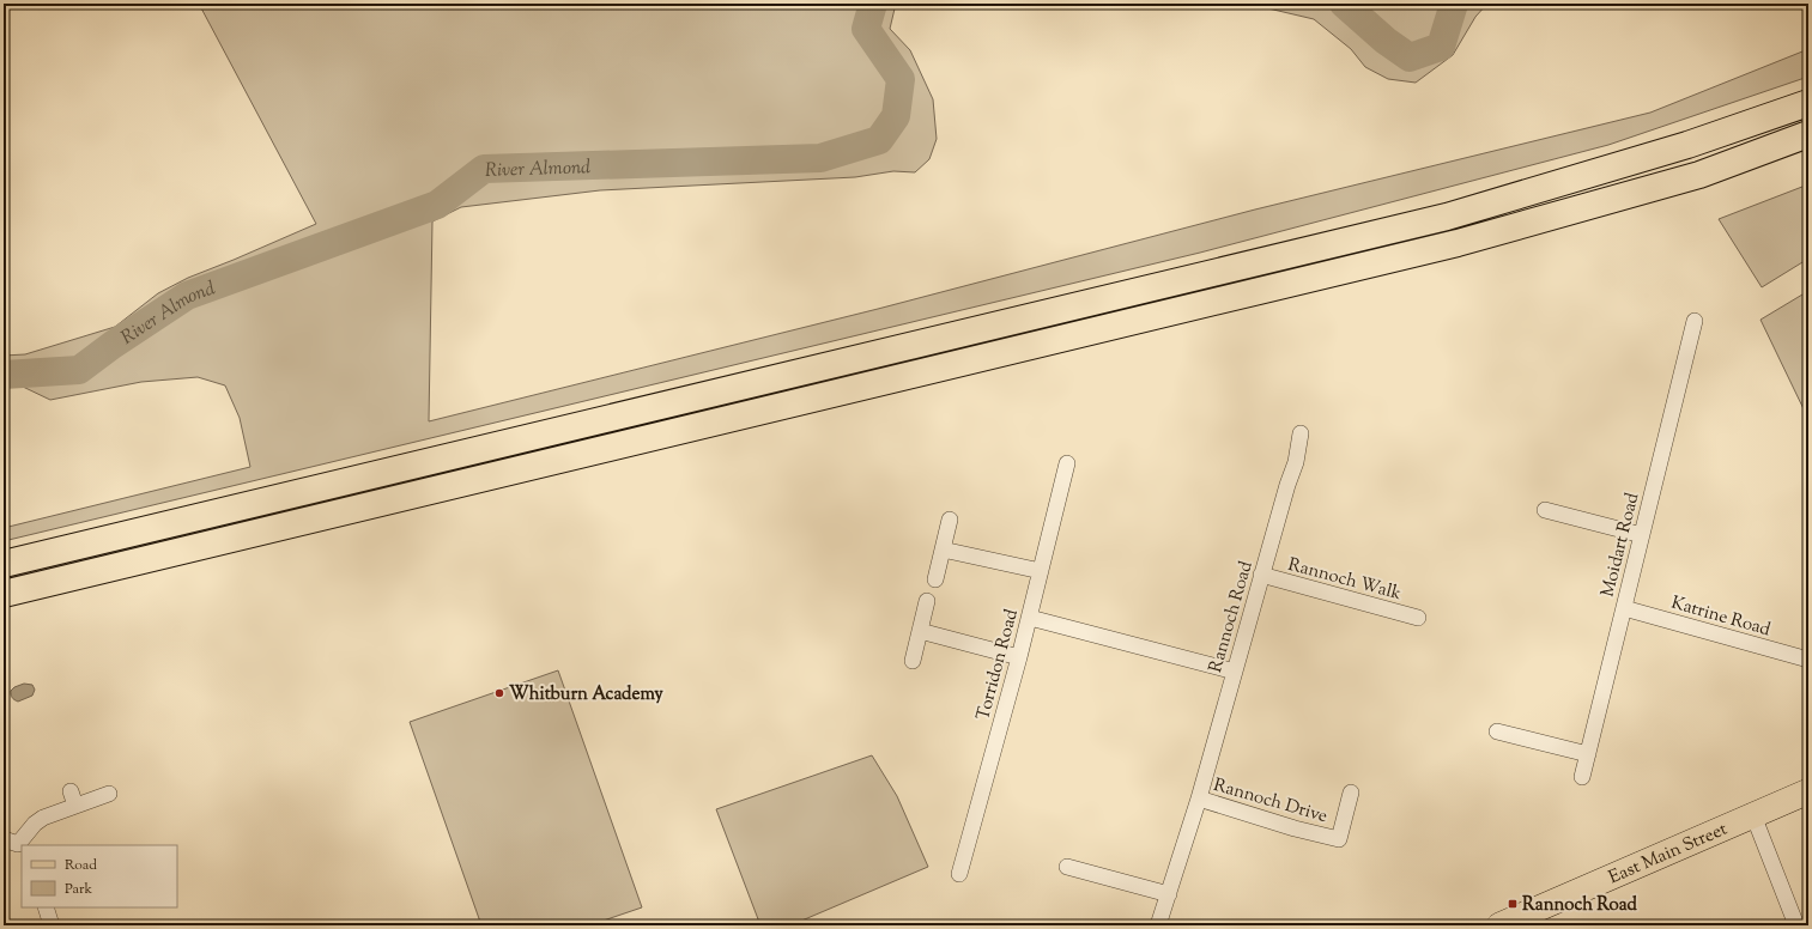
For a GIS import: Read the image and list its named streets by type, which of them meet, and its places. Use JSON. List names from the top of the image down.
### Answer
{
  "streets": {
    "main road": ["East Main Street"],
    "street": [
      "Moidart Road",
      "Rannoch Walk",
      "Katrine Road",
      "Rannoch Road",
      "Torridon Road",
      "Rannoch Drive"
    ]
  },
  "crossings": [
    ["Moidart Road", "Katrine Road"],
    ["Rannoch Walk", "Rannoch Road"],
    ["Rannoch Road", "Rannoch Drive"]
  ],
  "water": ["River Almond"],
  "places": {
    "other": ["Whitburn Academy"],
    "transit": ["Rannoch Road"]
  },
  "legend": ["Road", "Park"]
}
